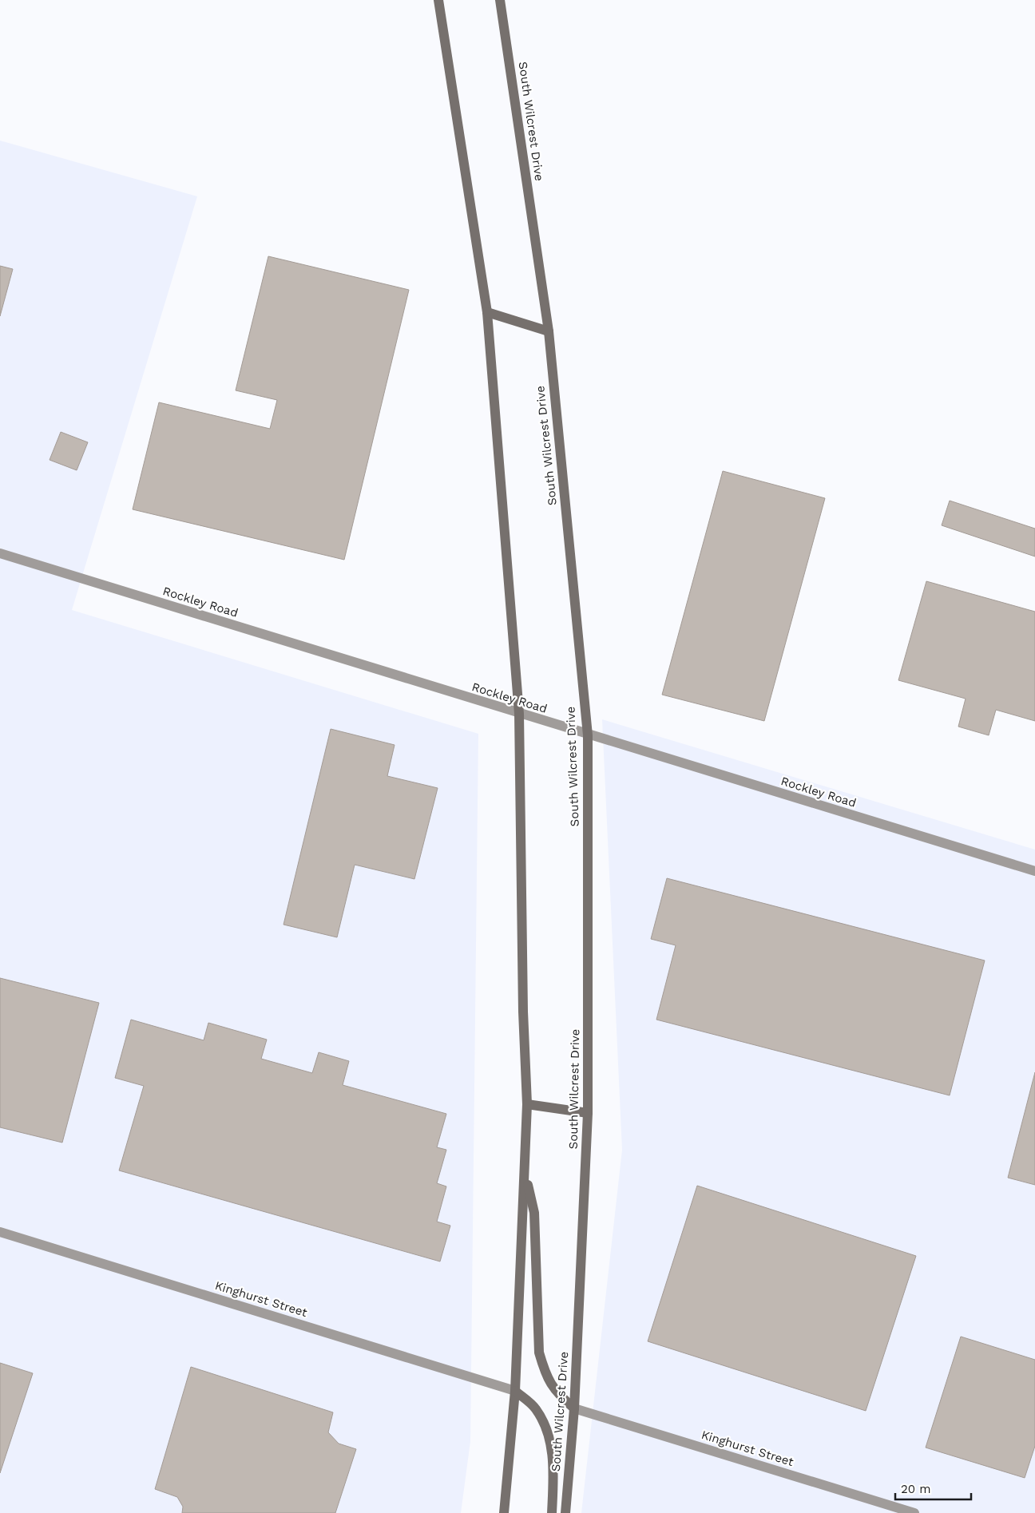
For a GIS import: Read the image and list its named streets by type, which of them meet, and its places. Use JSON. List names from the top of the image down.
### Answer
{
  "streets": {
    "main road": ["South Wilcrest Drive"],
    "street": ["Rockley Road", "Kinghurst Street"]
  },
  "crossings": [
    ["South Wilcrest Drive", "Rockley Road"],
    ["South Wilcrest Drive", "Kinghurst Street"]
  ],
  "scale_bar": "20 m"
}
